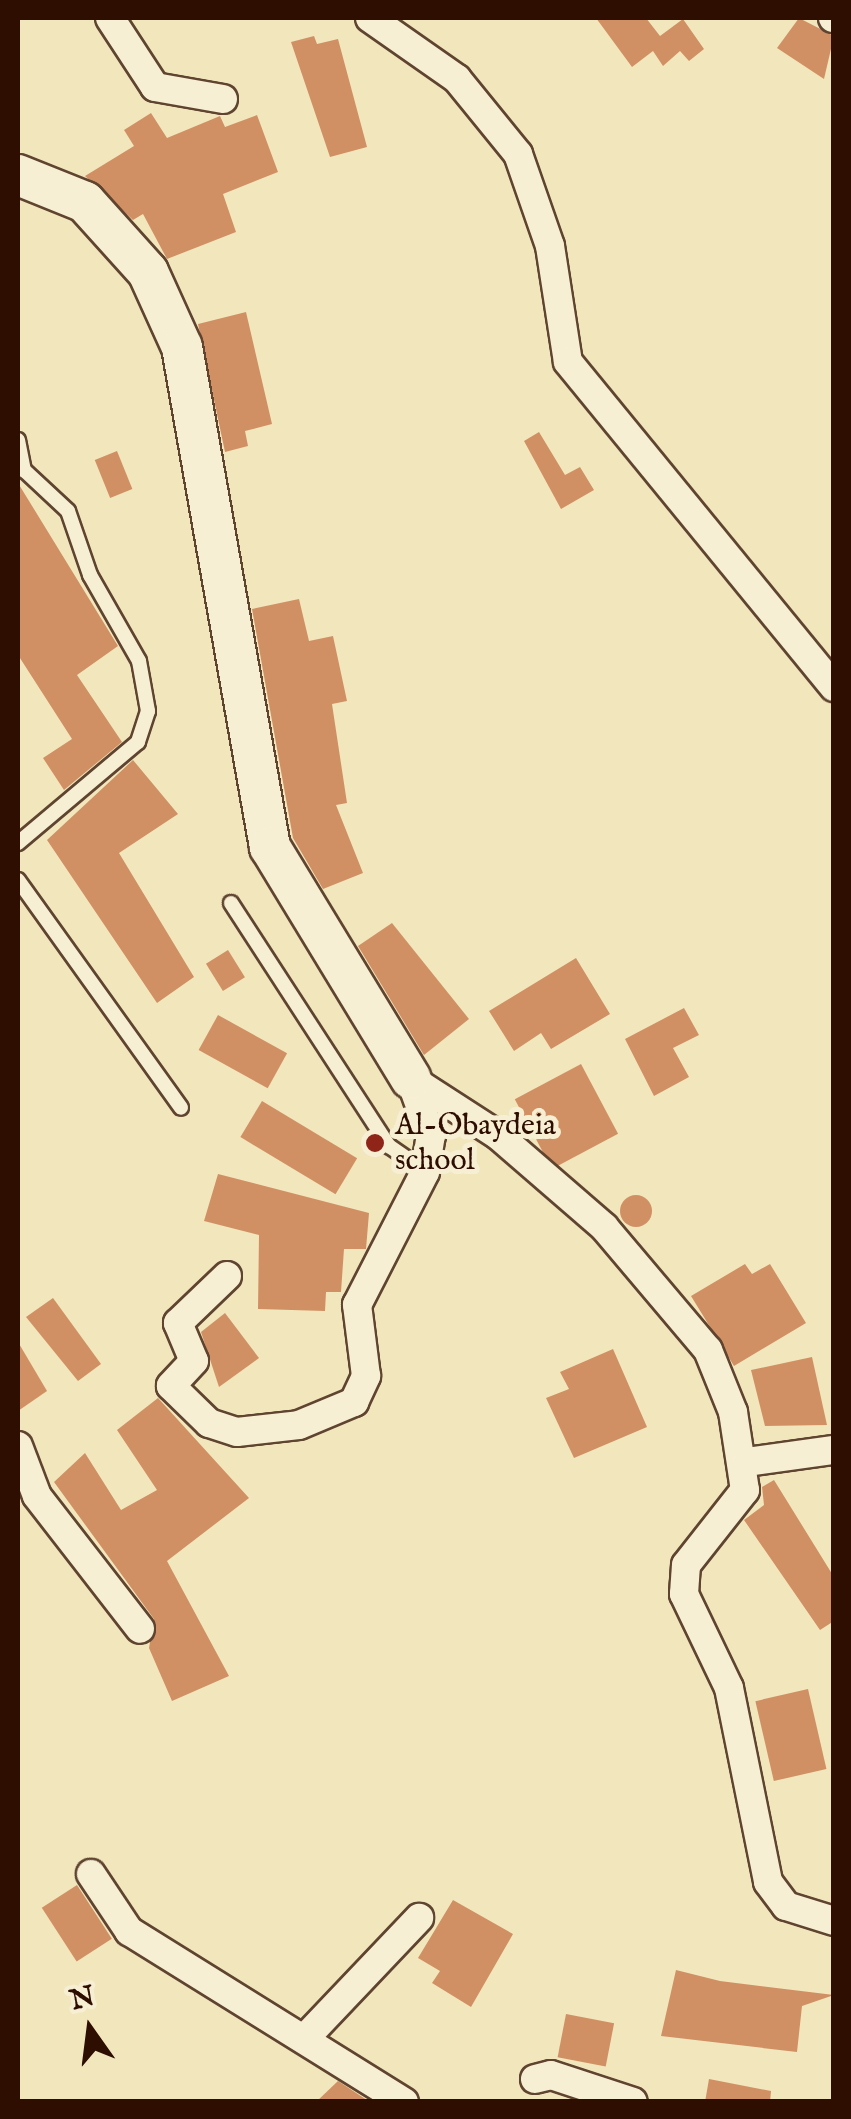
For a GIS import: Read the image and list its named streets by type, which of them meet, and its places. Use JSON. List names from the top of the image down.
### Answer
{
  "places": ["Al-Obaydeia school"],
  "north": "top"
}
